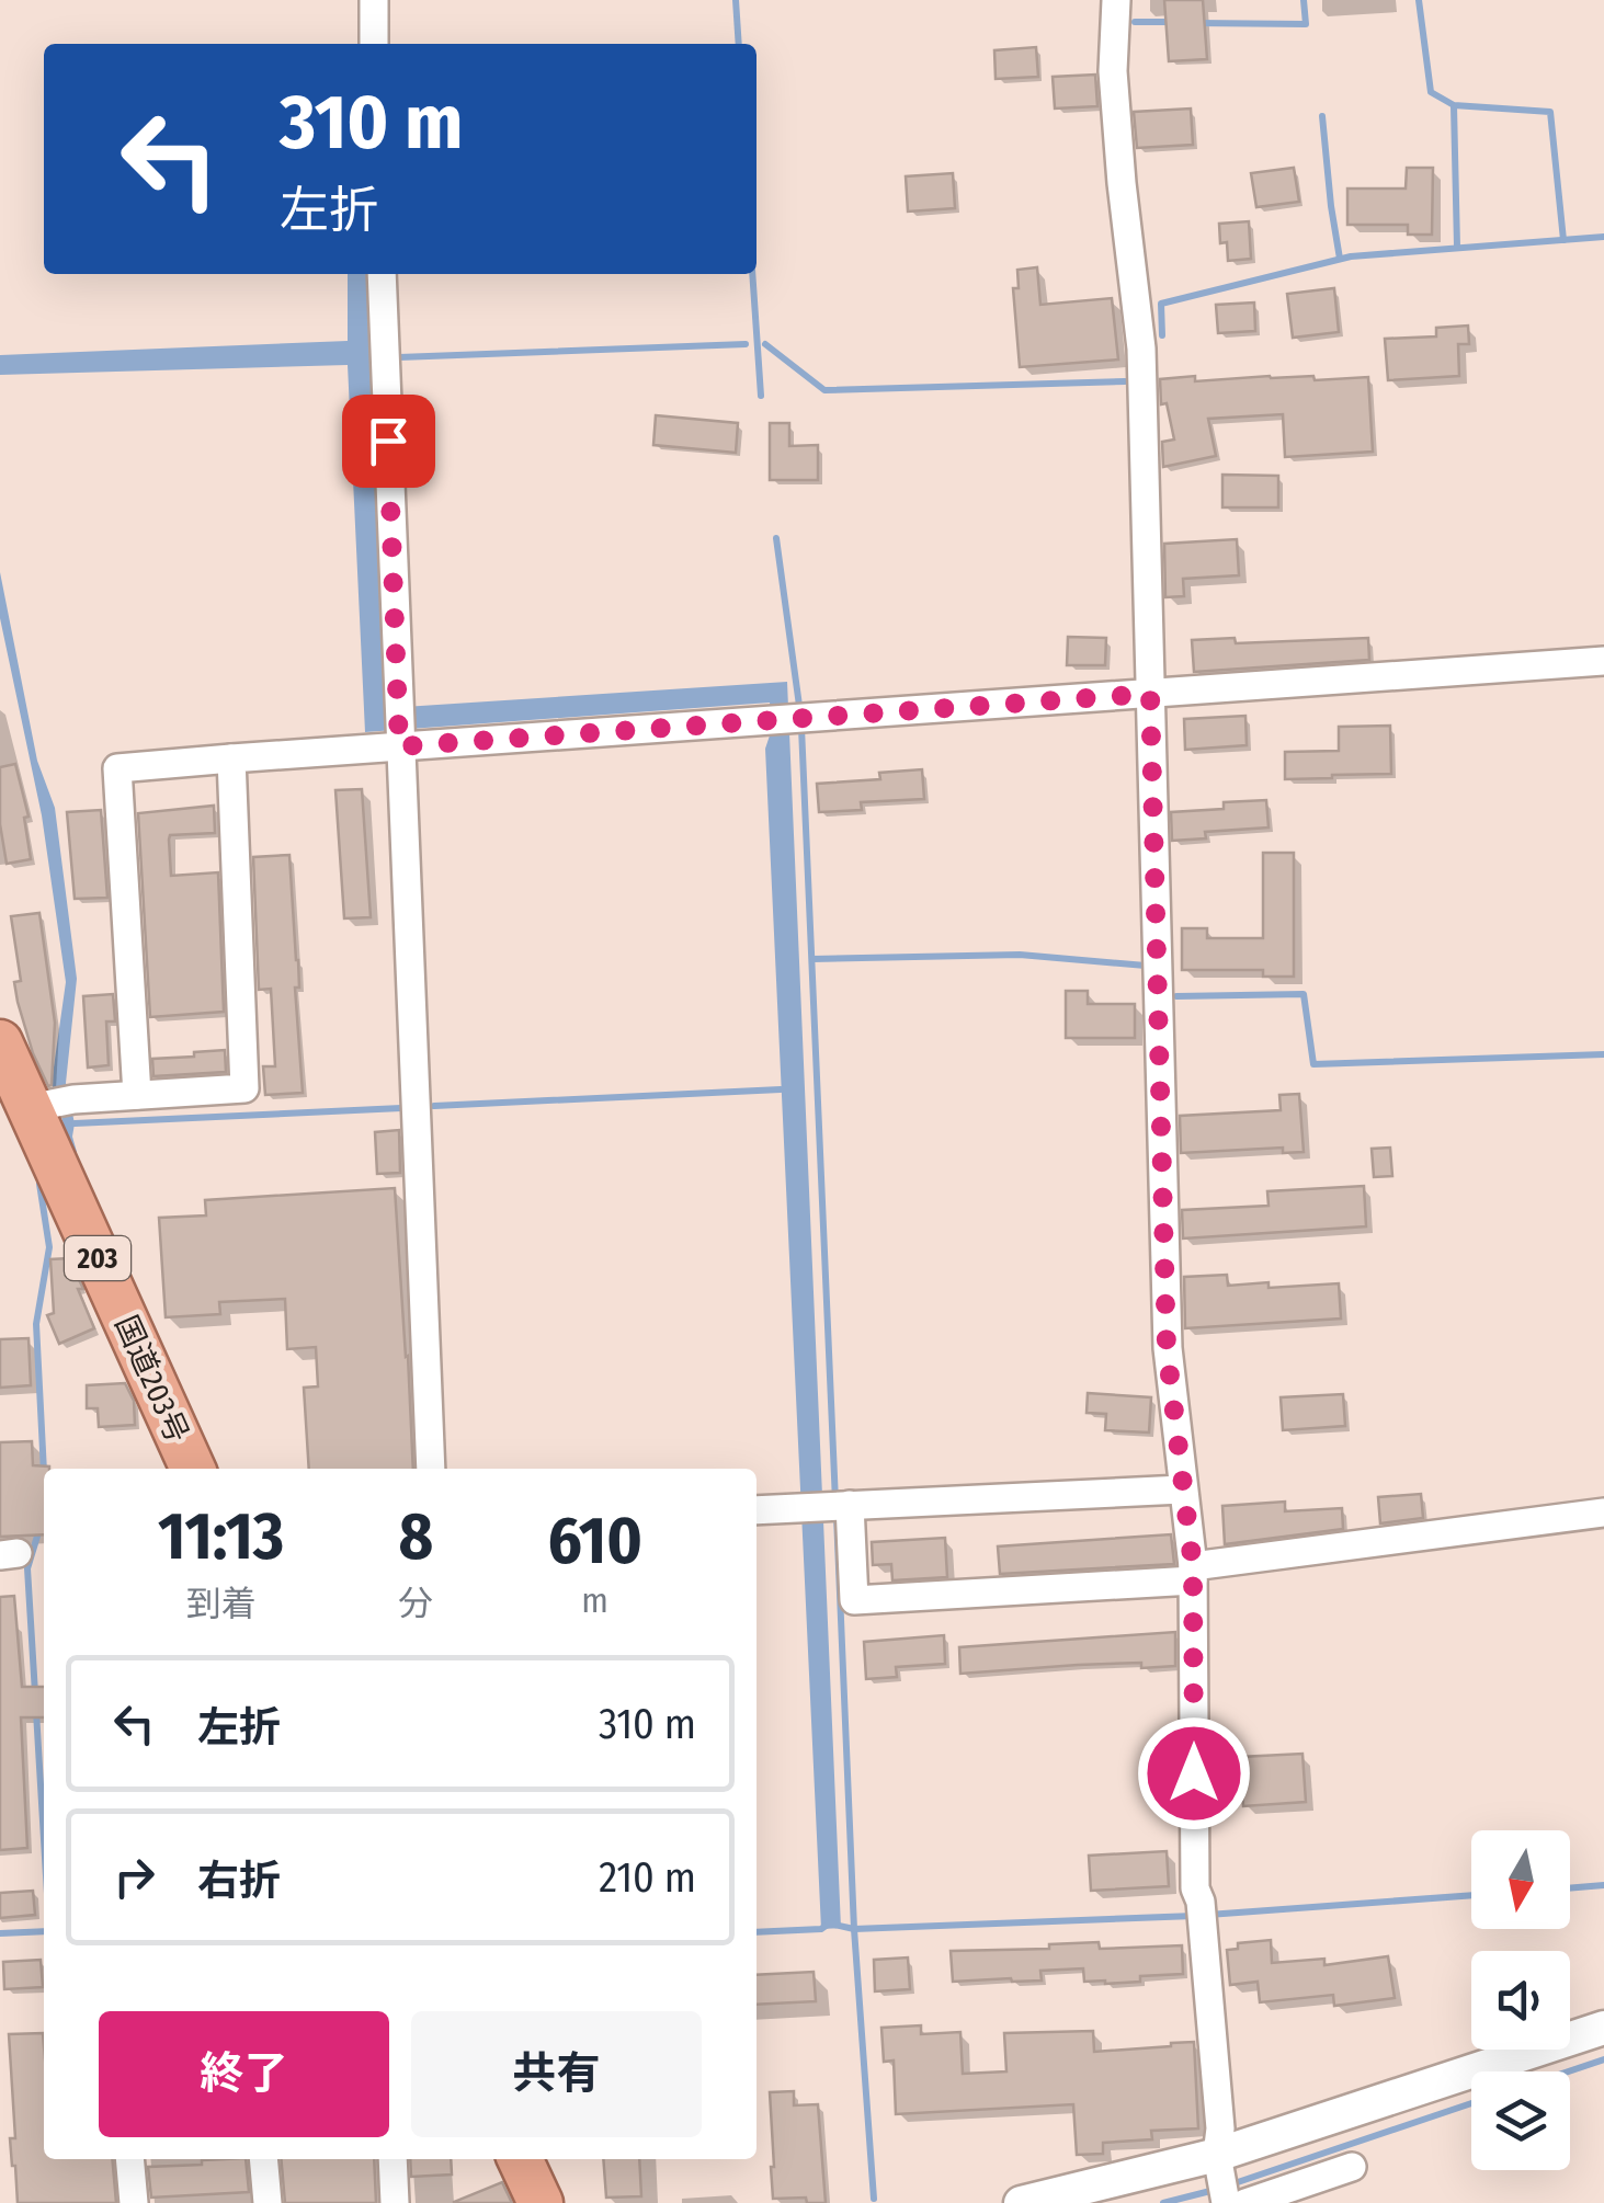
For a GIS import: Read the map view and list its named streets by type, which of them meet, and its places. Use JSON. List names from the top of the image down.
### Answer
{
  "streets": {
    "highway": ["203", "国道203号"]
  },
  "north": "bottom",
  "page": {
    "turn": ["310 m", "左折"],
    "eta": [
      "11:13",
      "到着",
      "8",
      "分",
      "610",
      "m"
    ],
    "list": [
      {
        "name": "左折",
        "value": "310 m"
      },
      {
        "name": "右折",
        "value": "210 m"
      }
    ],
    "buttons": ["終了", "共有"]
  }
}
